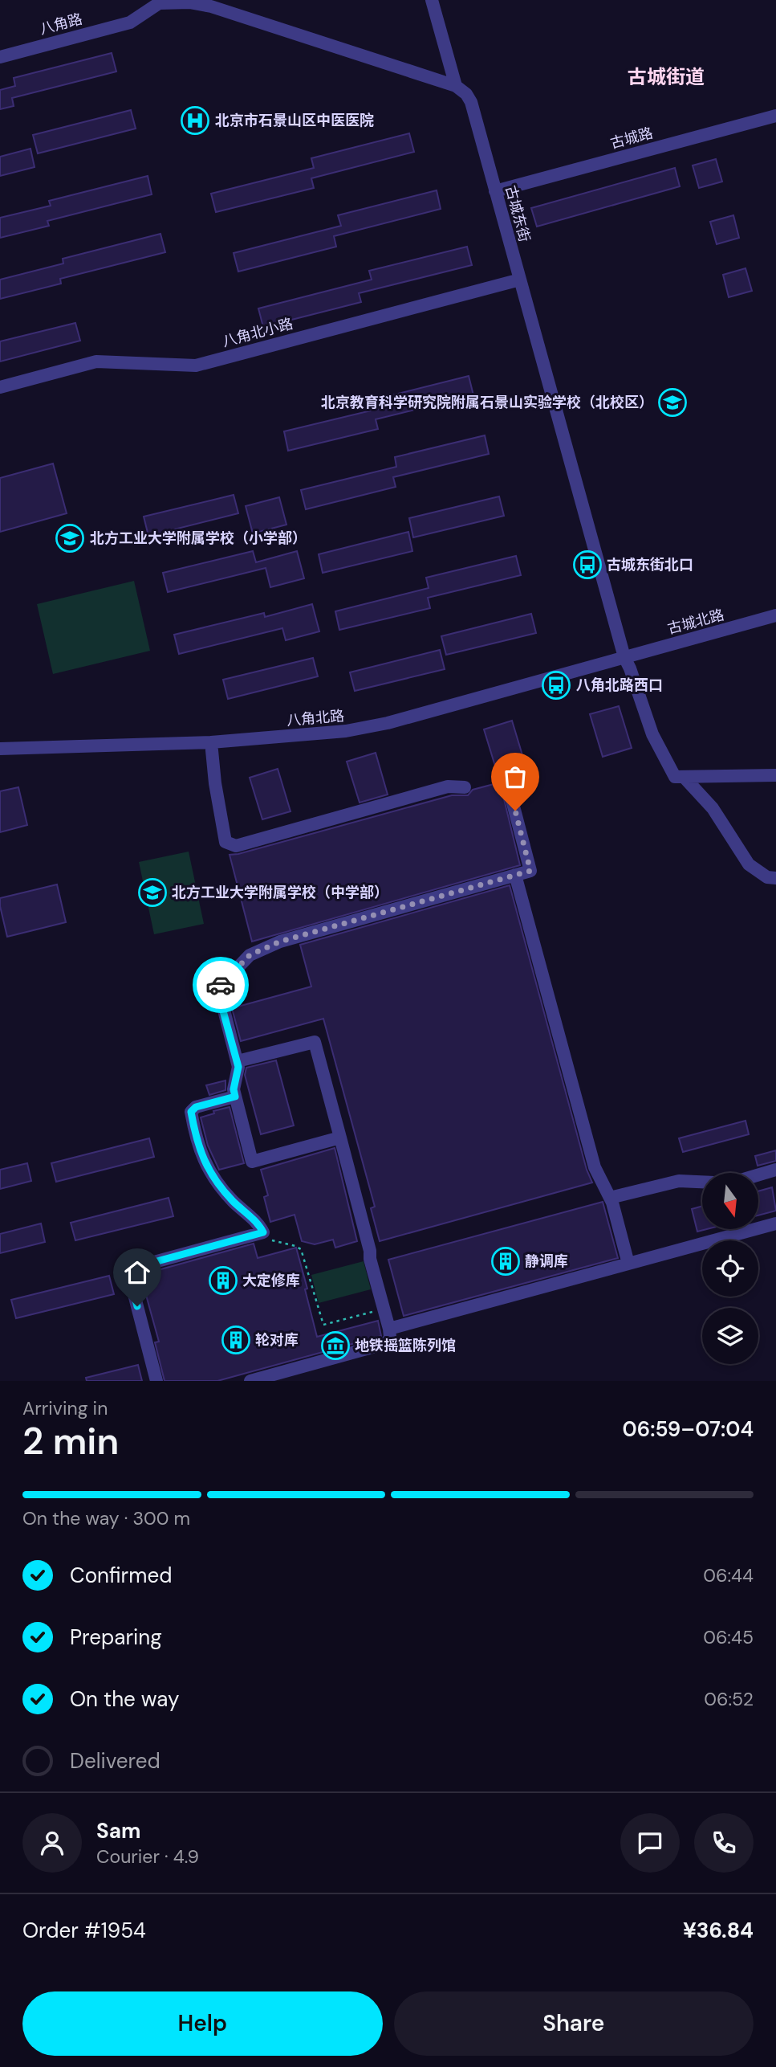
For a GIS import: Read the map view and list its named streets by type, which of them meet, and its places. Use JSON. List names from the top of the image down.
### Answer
{
  "streets": {
    "street": [
      "八角路",
      "古城路",
      "古城东街",
      "八角北小路",
      "古城北路",
      "八角北路"
    ]
  },
  "crossings": [
    ["古城路", "古城东街"],
    ["古城东街", "八角北小路"],
    ["古城东街", "古城北路"],
    ["古城东街", "八角北路"],
    ["古城北路", "八角北路"]
  ],
  "districts": ["古城街道"],
  "places": {
    "hospital": ["北京市石景山区中医医院"],
    "school or university": ["北京教育科学研究院附属石景山实验学校（北校区）", "北方工业大学附属学校（小学部）", "北方工业大学附属学校（中学部）"],
    "bus stop": ["古城东街北口", "八角北路西口"],
    "building": ["静调库", "大定修库", "轮对库"],
    "museum": ["地铁摇篮陈列馆"]
  },
  "north": "bottom",
  "page": {
    "heading": ["2 min", "Arriving in", "06:59–07:04"],
    "panel": [
      "Sam",
      "Courier · 4.9",
      "Order #1954",
      "¥36.84"
    ],
    "bar": "On the way · 300 m",
    "list": [
      ["Confirmed", "06:44"],
      ["Preparing", "06:45"],
      ["On the way", "06:52"],
      "Delivered"
    ],
    "buttons": ["Help", "Share"]
  }
}
